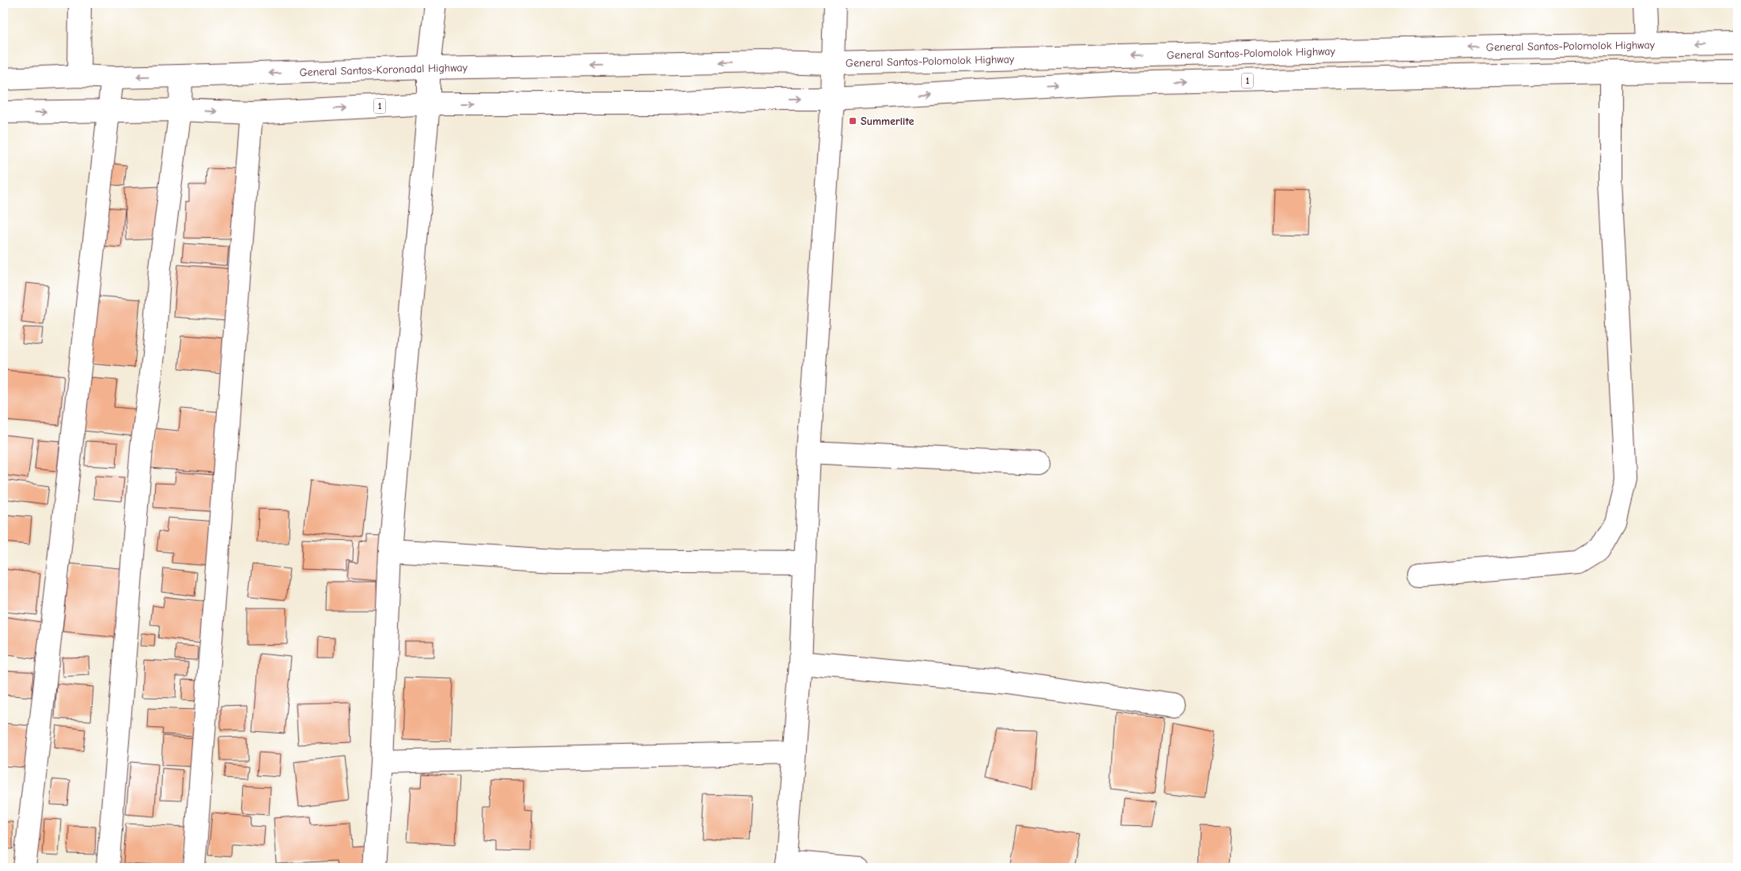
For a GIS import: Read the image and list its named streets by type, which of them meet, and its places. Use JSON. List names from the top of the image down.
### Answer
{
  "streets": {
    "main road": ["General Santos-Polomolok Highway", "General Santos-Koronadal Highway", "1"]
  },
  "crossings": [
    ["General Santos-Polomolok Highway", "General Santos-Koronadal Highway"]
  ],
  "places": {
    "transit": ["Summerlite"]
  }
}
